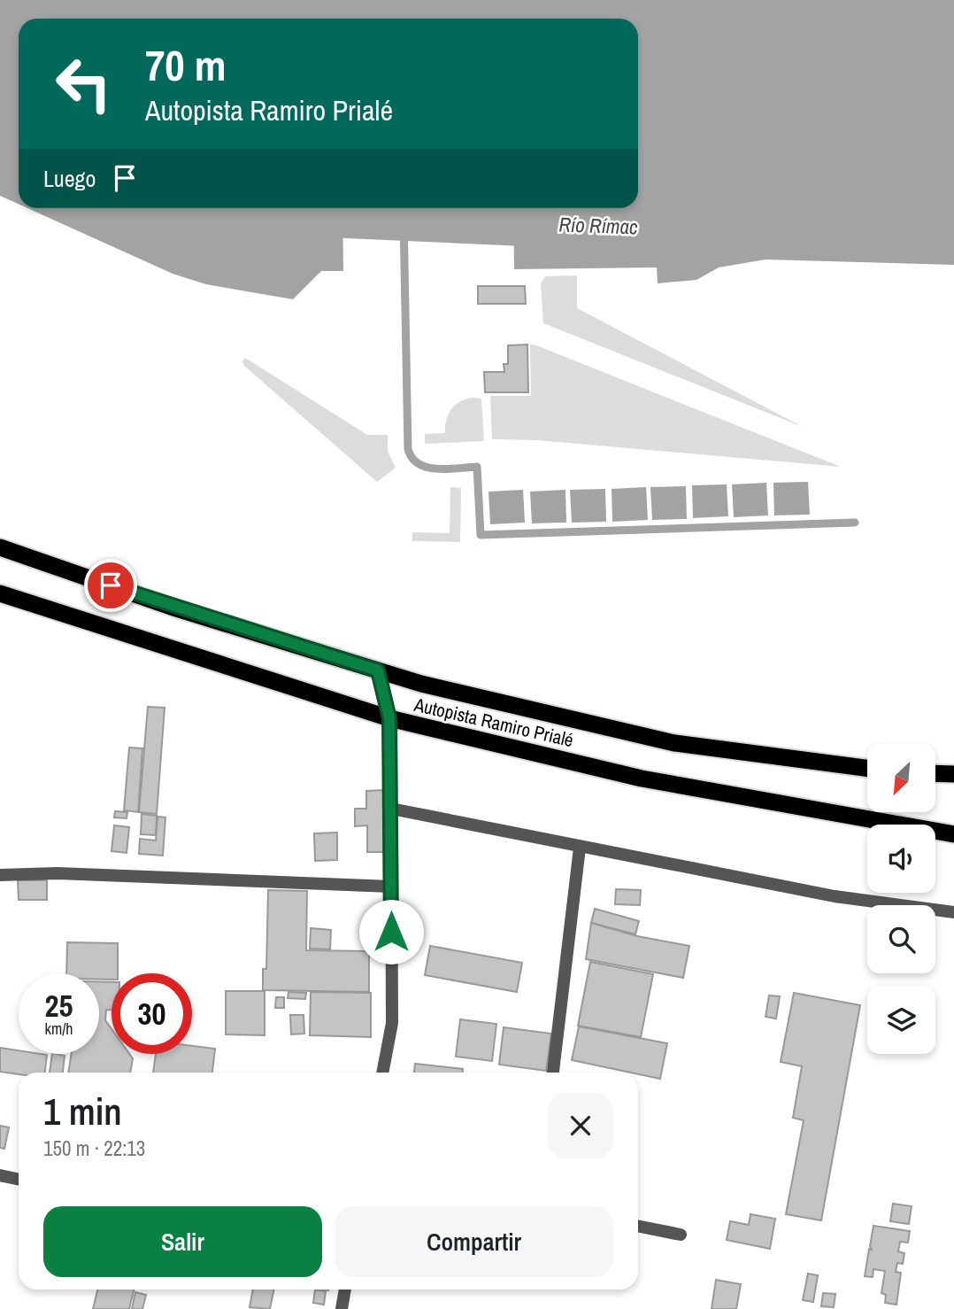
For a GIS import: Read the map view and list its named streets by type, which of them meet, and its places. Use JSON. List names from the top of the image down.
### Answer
{
  "streets": {
    "highway": ["Autopista Ramiro Prialé"]
  },
  "water": ["Río Rímac"],
  "north": "bottom left",
  "page": {
    "turn": ["70 m", "Autopista Ramiro Prialé"],
    "then": "Luego",
    "speed": "25 km/h",
    "limit": "30",
    "heading": ["1 min", "150 m · 22:13"],
    "buttons": ["Salir", "Compartir"]
  }
}
